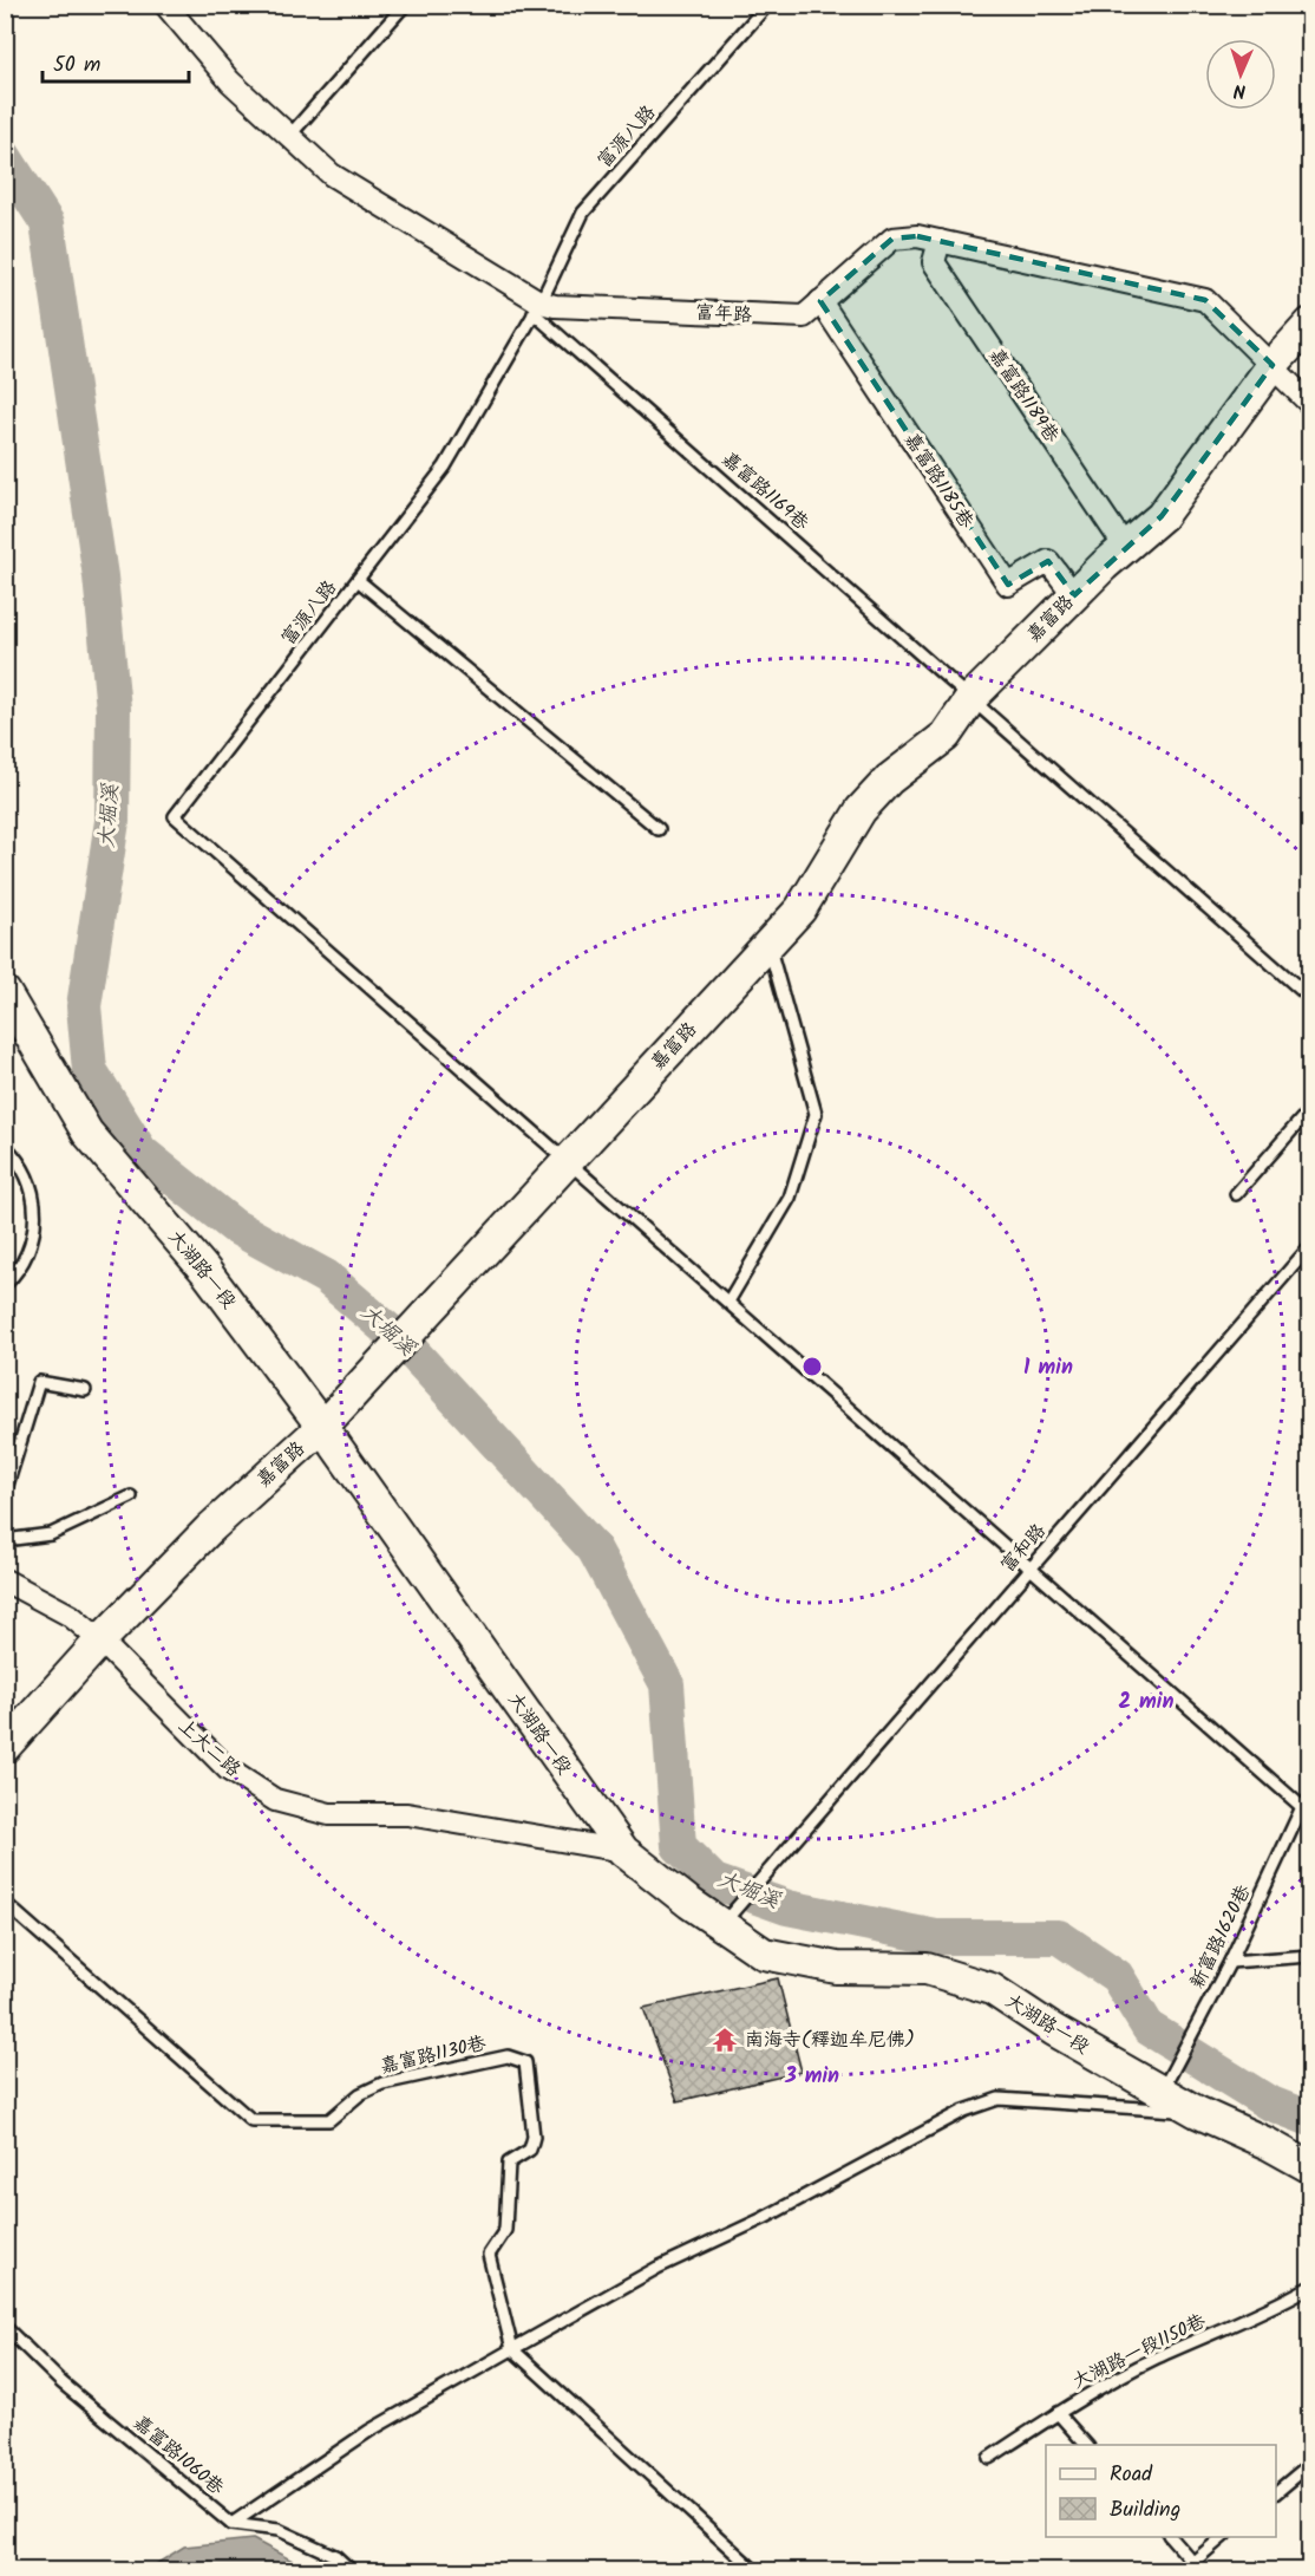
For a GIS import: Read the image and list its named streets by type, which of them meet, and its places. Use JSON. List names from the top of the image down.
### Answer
{
  "streets": {
    "street": [
      "富年路",
      "嘉富路1189巷",
      "嘉富路1185巷",
      "嘉富路",
      "大湖路一段",
      "上大二路"
    ],
    "lane": [
      "富源八路",
      "嘉富路1169巷",
      "富和路",
      "新富路1620巷",
      "嘉富路1130巷",
      "大湖路一段1150巷",
      "嘉富路1060巷"
    ]
  },
  "crossings": [
    ["富源八路", "富年路"],
    ["富源八路", "嘉富路1169巷"],
    ["富源八路", "嘉富路"],
    ["富年路", "嘉富路1189巷"],
    ["富年路", "嘉富路1185巷"],
    ["富年路", "嘉富路1169巷"],
    ["富年路", "嘉富路"],
    ["嘉富路1189巷", "嘉富路"],
    ["嘉富路1185巷", "嘉富路"],
    ["嘉富路1169巷", "嘉富路"],
    ["嘉富路", "大湖路一段"],
    ["嘉富路", "上大二路"],
    ["大湖路一段", "富和路"],
    ["大湖路一段", "上大二路"],
    ["大湖路一段", "新富路1620巷"]
  ],
  "water": ["大堀溪"],
  "places": {
    "temple": ["南海寺(釋迦牟尼佛)"]
  },
  "legend": ["Road", "Building"],
  "scale_bar": "50 m",
  "north": "bottom",
  "rings": ["1 min", "2 min", "3 min"]
}
